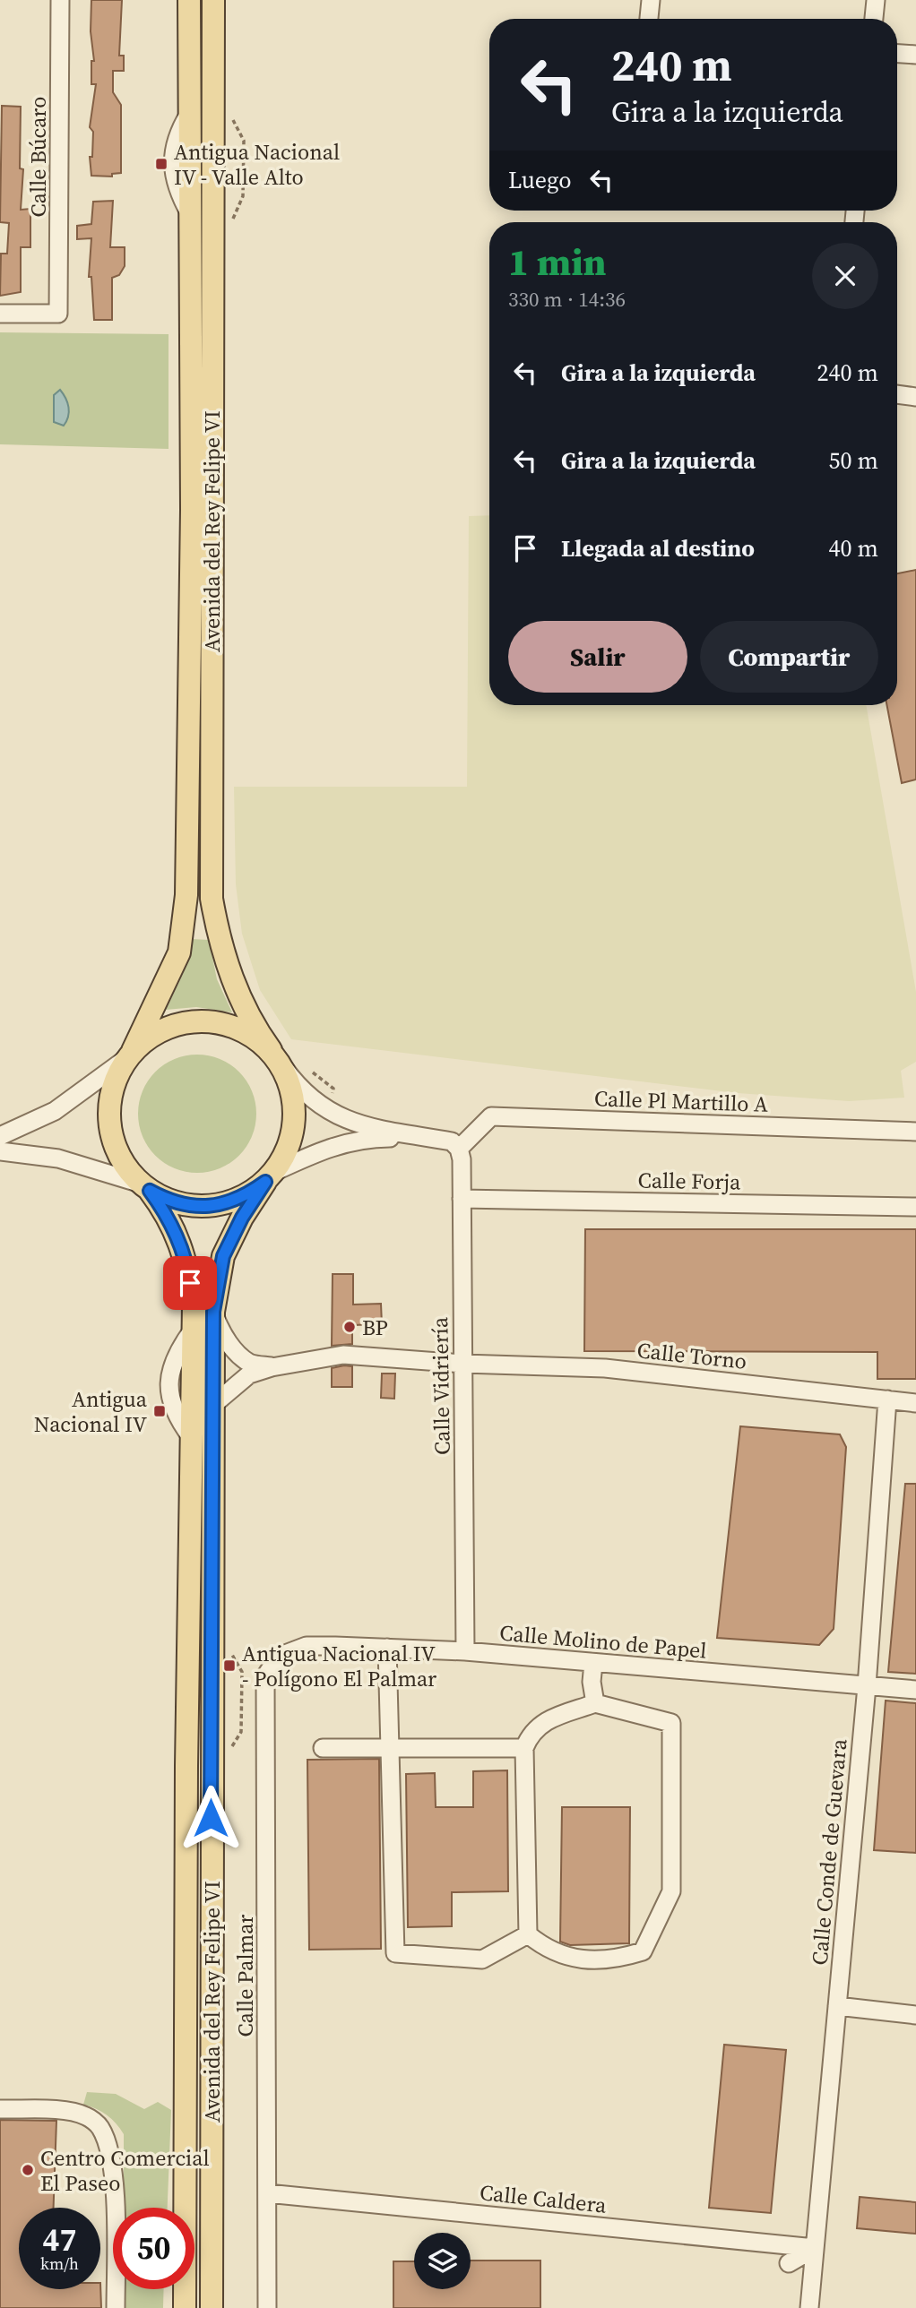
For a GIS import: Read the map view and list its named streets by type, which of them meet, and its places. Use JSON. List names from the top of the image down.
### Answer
{
  "streets": {
    "main road": ["Avenida del Rey Felipe VI"],
    "street": [
      "Calle Búcaro",
      "Calle Pl Martillo A",
      "Calle Forja",
      "Calle Torno",
      "Calle Vidriería",
      "Calle Molino de Papel",
      "Calle Conde de Guevara",
      "Calle Palmar",
      "Calle Caldera"
    ]
  },
  "crossings": [
    ["Avenida del Rey Felipe VI", "Calle Torno"],
    ["Calle Pl Martillo A", "Calle Vidriería"],
    ["Calle Forja", "Calle Vidriería"],
    ["Calle Torno", "Calle Vidriería"],
    ["Calle Torno", "Calle Conde de Guevara"],
    ["Calle Vidriería", "Calle Molino de Papel"],
    ["Calle Molino de Papel", "Calle Conde de Guevara"],
    ["Calle Molino de Papel", "Calle Palmar"],
    ["Calle Conde de Guevara", "Calle Caldera"],
    ["Calle Palmar", "Calle Caldera"]
  ],
  "places": {
    "transit": ["Antigua Nacional IV - Valle Alto", "Antigua Nacional IV", "Antigua Nacional IV - Polígono El Palmar"],
    "other": ["BP", "Centro Comercial El Paseo"]
  },
  "page": {
    "turn": ["240 m", "Gira a la izquierda"],
    "then": "Luego",
    "heading": ["1 min", "330 m · 14:36"],
    "list": [
      {
        "name": "Gira a la izquierda",
        "value": "240 m"
      },
      {
        "name": "Gira a la izquierda",
        "value": "50 m"
      },
      {
        "name": "Llegada al destino",
        "value": "40 m"
      }
    ],
    "buttons": ["Salir", "Compartir"],
    "speed": "47 km/h",
    "limit": "50"
  }
}
